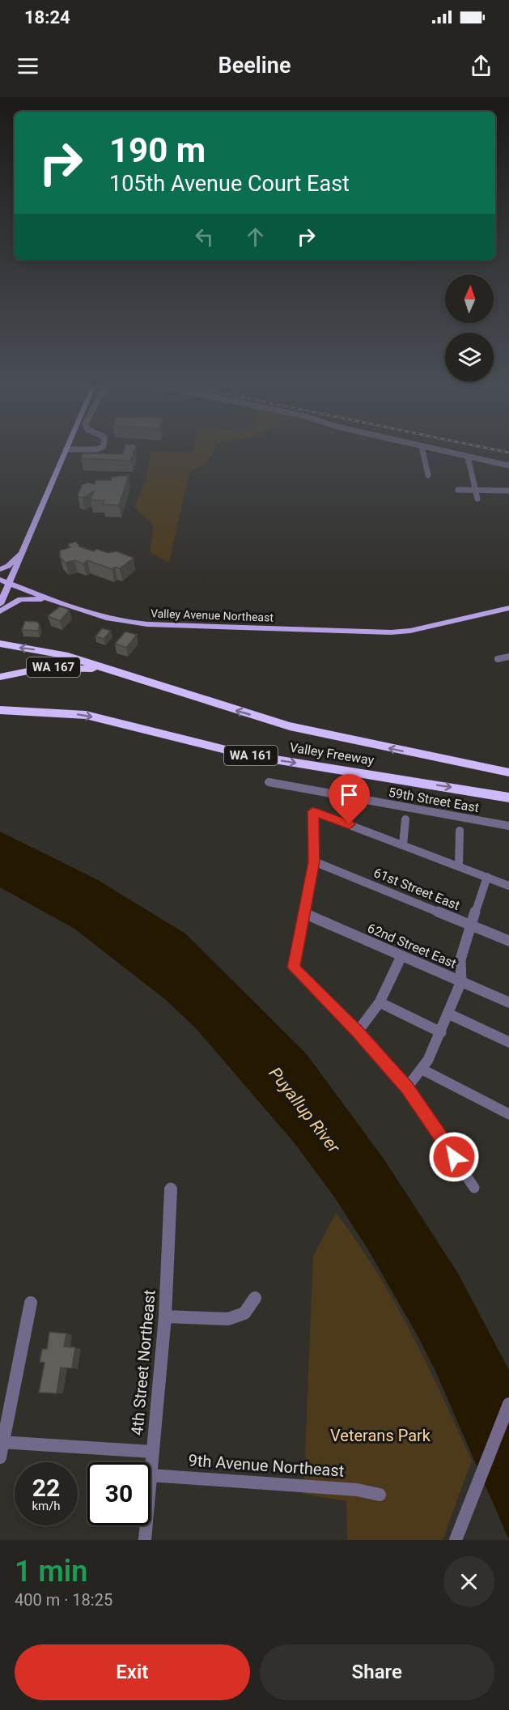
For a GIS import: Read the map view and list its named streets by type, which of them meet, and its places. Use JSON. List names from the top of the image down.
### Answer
{
  "streets": {
    "highway": ["WA 167", "Valley Freeway", "WA 161"],
    "main road": ["Valley Avenue Northeast"],
    "street": [
      "59th Street East",
      "61st Street East",
      "62nd Street East",
      "4th Street Northeast",
      "9th Avenue Northeast"
    ]
  },
  "crossings": [
    ["WA 167", "Valley Freeway"],
    ["Valley Freeway", "WA 161"],
    ["4th Street Northeast", "9th Avenue Northeast"]
  ],
  "water": ["Puyallup River"],
  "parks": ["Veterans Park"],
  "north": "top",
  "page": {
    "status": "18:24",
    "header": "Beeline",
    "turn": ["190 m", "105th Avenue Court East"],
    "speed": "22 km/h",
    "limit": "30",
    "heading": ["1 min", "400 m · 18:25"],
    "buttons": ["Exit", "Share"]
  }
}
